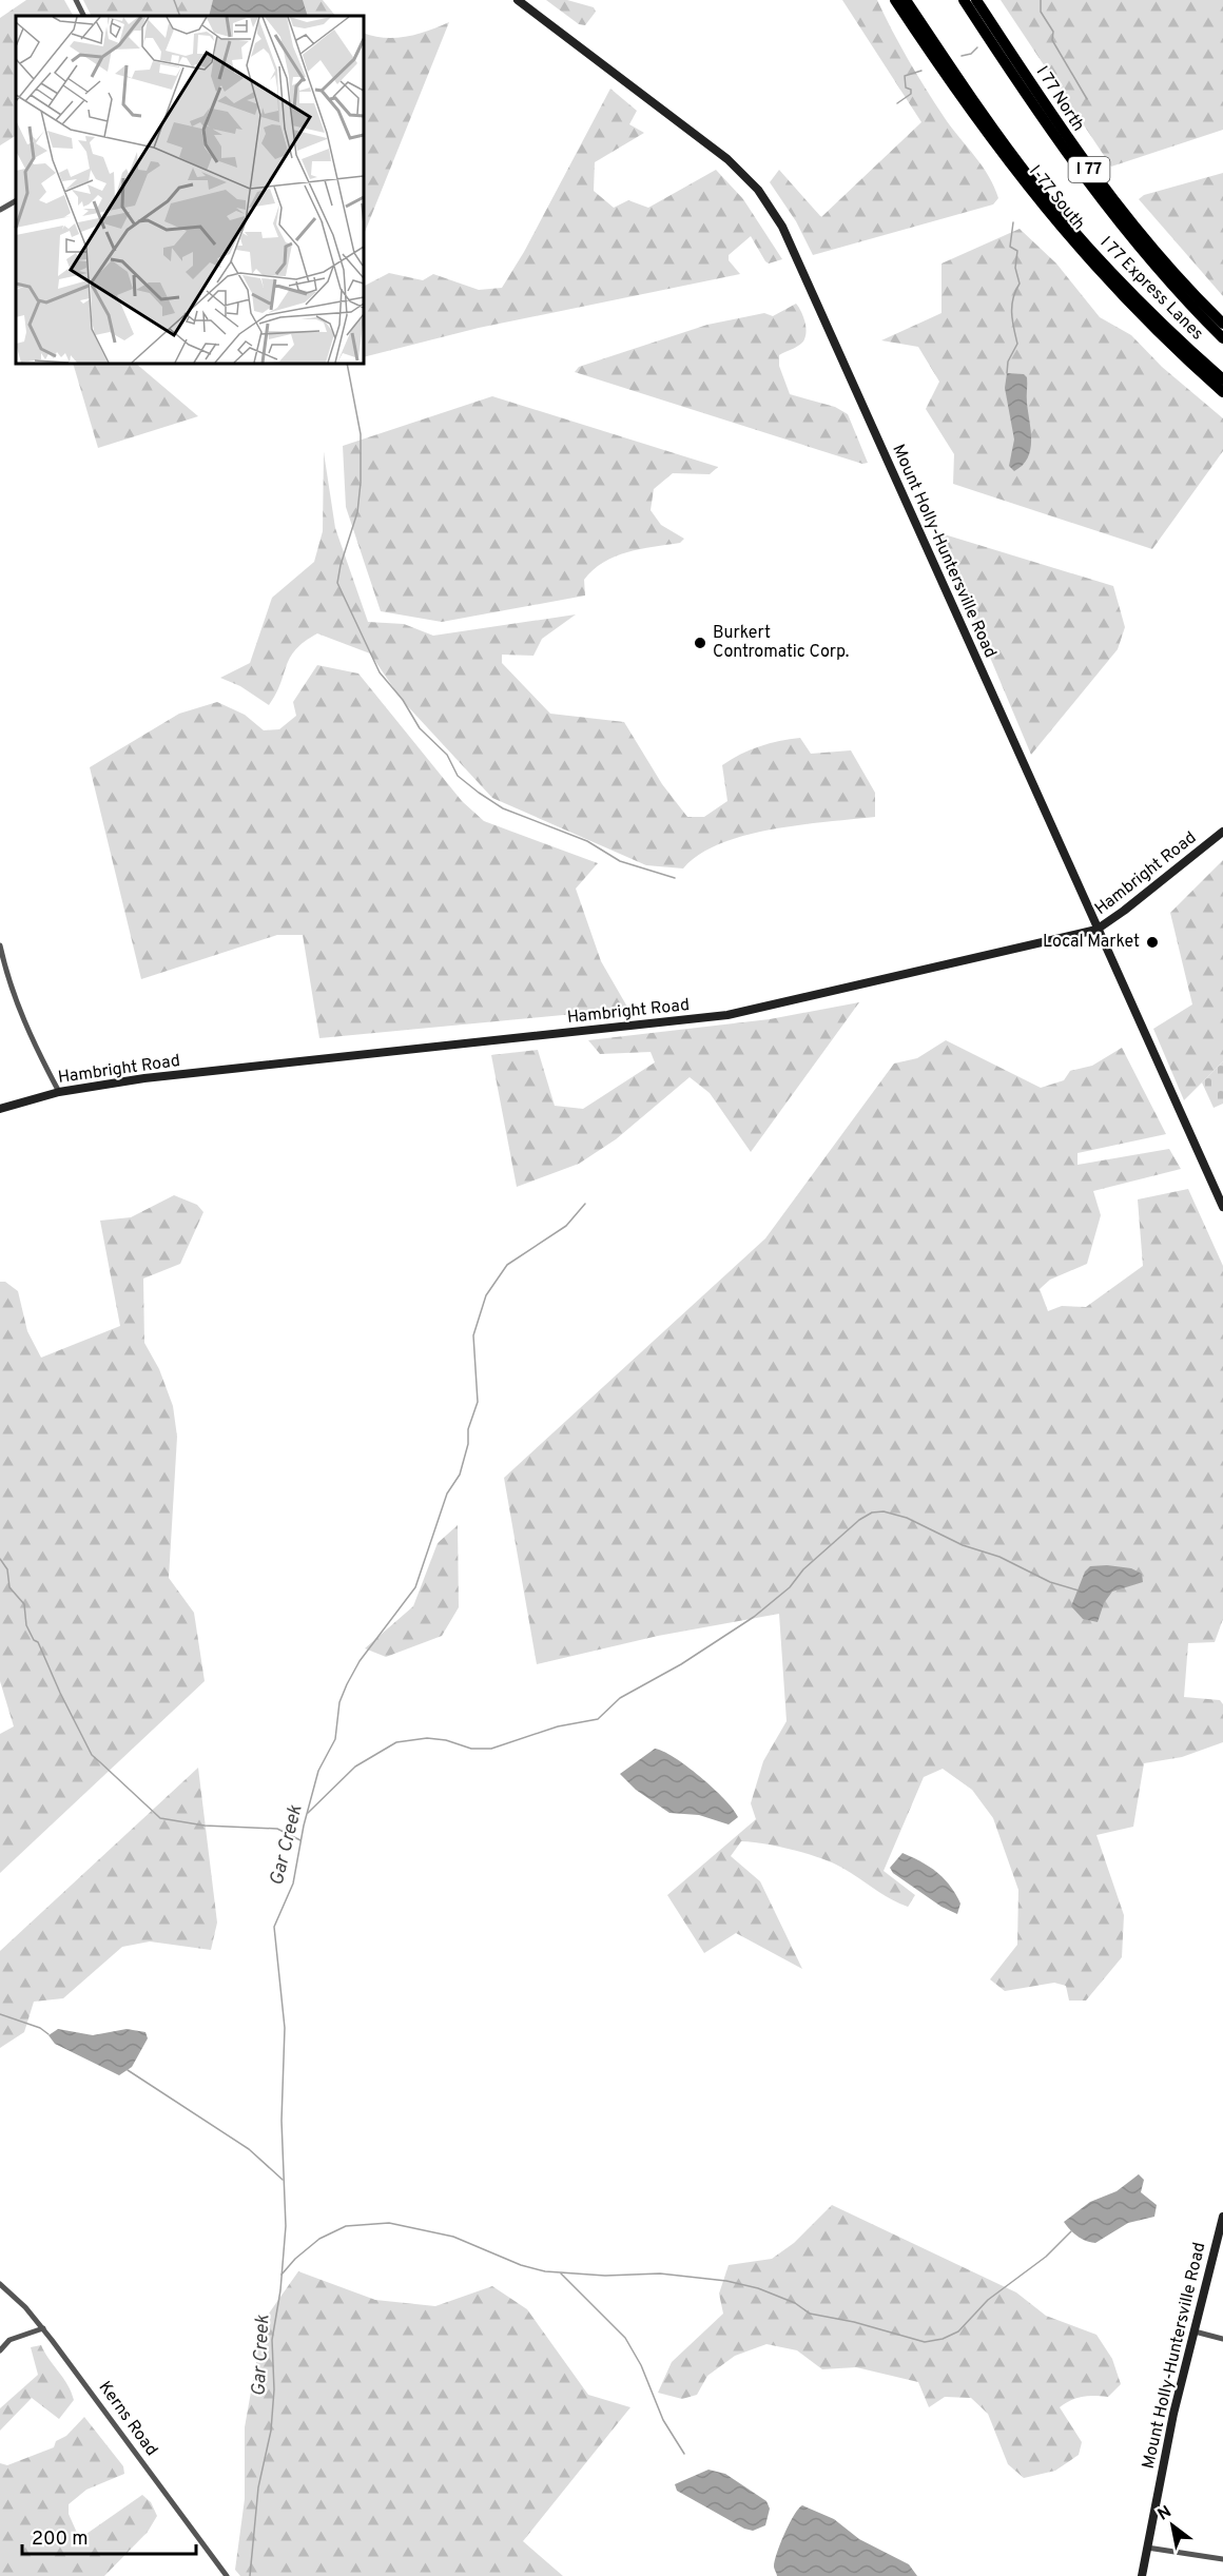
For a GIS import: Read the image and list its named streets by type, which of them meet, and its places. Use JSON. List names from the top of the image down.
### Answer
{
  "streets": {
    "highway": [
      "I 77 North",
      "I 77",
      "I-77 South",
      "I 77 Express Lanes"
    ],
    "main road": ["Mount Holly-Huntersville Road", "Hambright Road"],
    "street": ["Kerns Road"]
  },
  "crossings": [
    ["Mount Holly-Huntersville Road", "Hambright Road"]
  ],
  "water": ["Gar Creek"],
  "places": ["Burkert Contromatic Corp.", "Local Market"],
  "scale_bar": "200 m",
  "north": "top left"
}
